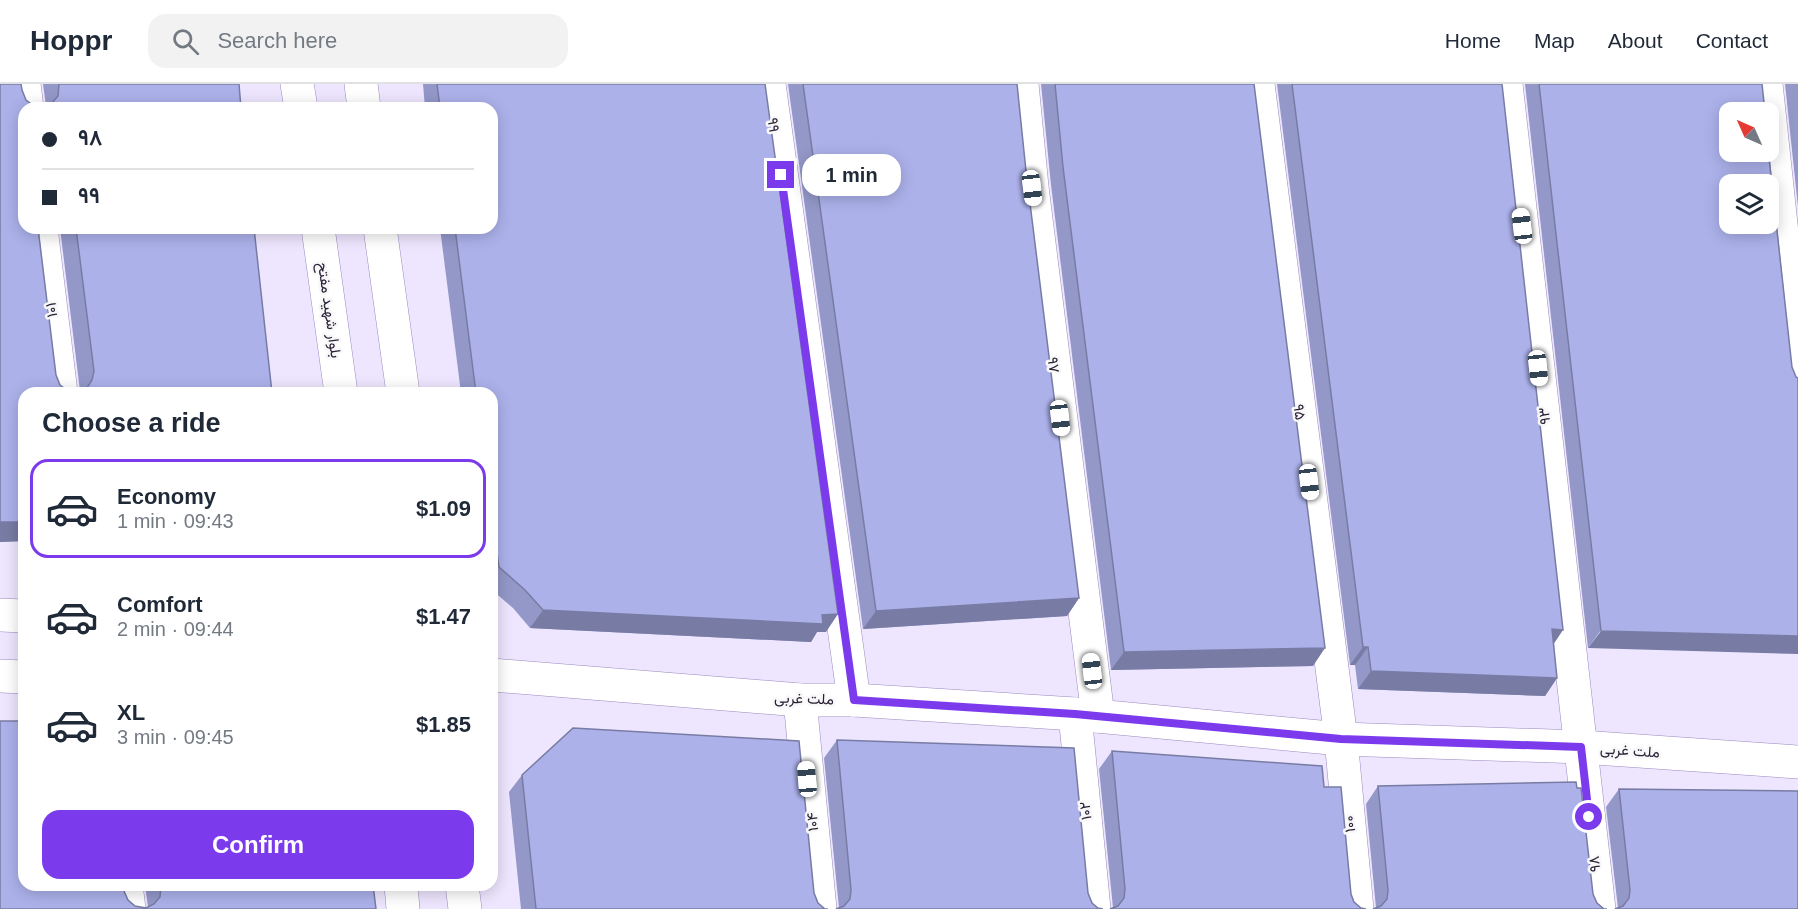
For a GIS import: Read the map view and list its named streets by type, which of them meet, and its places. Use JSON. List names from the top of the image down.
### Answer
{
  "streets": {
    "street": [
      "۹۹",
      "۱۰۱",
      "بلوار شهید مفتح",
      "۹۷",
      "۹۵",
      "۹۳",
      "ملت غربی",
      "۱۰۲",
      "۱۰۴",
      "۱۰۰",
      "۹۸"
    ]
  },
  "crossings": [
    ["۹۹", "ملت غربی"],
    ["۹۷", "ملت غربی"],
    ["۹۷", "۱۰۲"],
    ["۹۵", "ملت غربی"],
    ["۹۵", "۱۰۰"],
    ["۹۳", "ملت غربی"],
    ["۹۳", "۹۸"],
    ["ملت غربی", "۱۰۲"],
    ["ملت غربی", "۱۰۴"],
    ["ملت غربی", "۱۰۰"],
    ["ملت غربی", "۹۸"]
  ],
  "north": "top left",
  "page": {
    "header": "Hoppr",
    "search": "Search here",
    "nav": [
      "Home",
      "Map",
      "About",
      "Contact"
    ],
    "banner": ["۹۸", "۹۹"],
    "bubble": "1 min",
    "heading": "Choose a ride",
    "list": [
      {
        "name": "Economy",
        "note": "1 min · 09:43",
        "value": "$1.09"
      },
      {
        "name": "Comfort",
        "note": "2 min · 09:44",
        "value": "$1.47"
      },
      {
        "name": "XL",
        "note": "3 min · 09:45",
        "value": "$1.85"
      }
    ],
    "buttons": "Confirm"
  }
}
